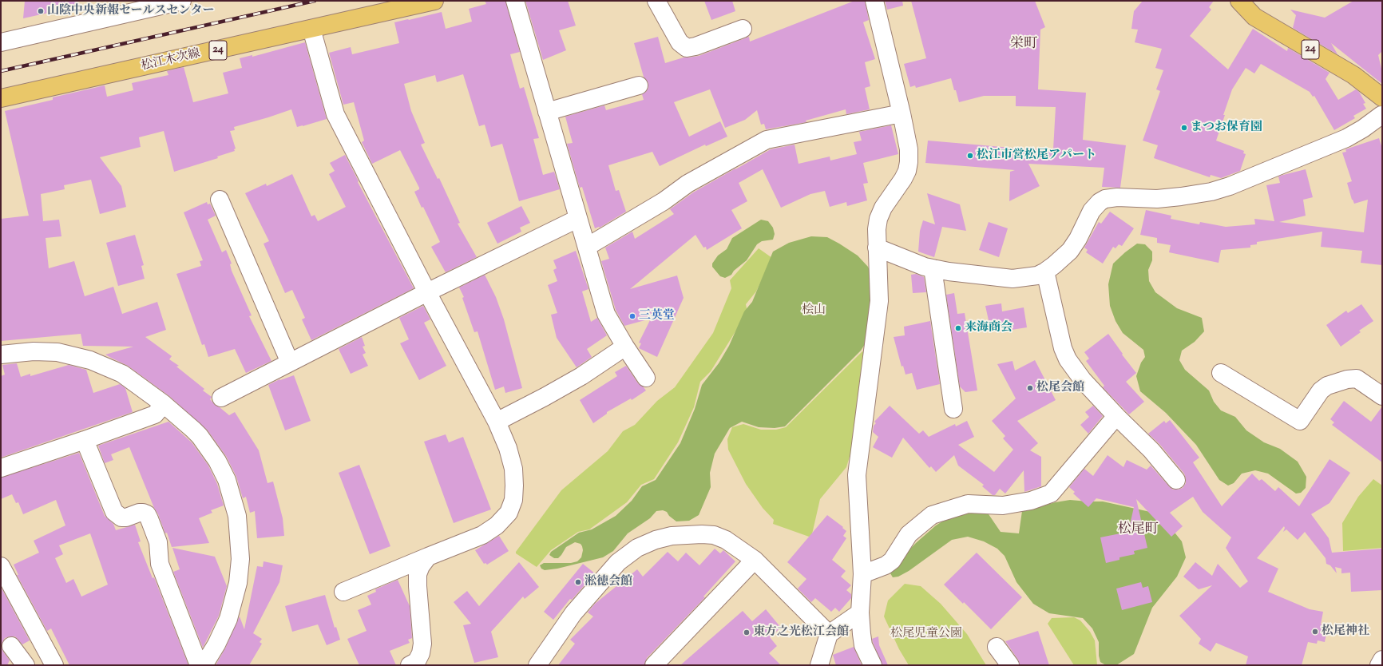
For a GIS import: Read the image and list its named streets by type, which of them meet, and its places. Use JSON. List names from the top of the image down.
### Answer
{
  "streets": {
    "main road": ["24", "松江木次線"]
  },
  "districts": ["栄町", "松尾町"],
  "parks": ["桧山", "松尾児童公園"],
  "places": [
    "山陰中央新報セールスセンター",
    "まつお保育園",
    "松江市営松尾アパート",
    "三英堂",
    "来海商会",
    "松尾会館",
    "淞徳会館",
    "松尾神社",
    "東方之光松江会館"
  ]
}
